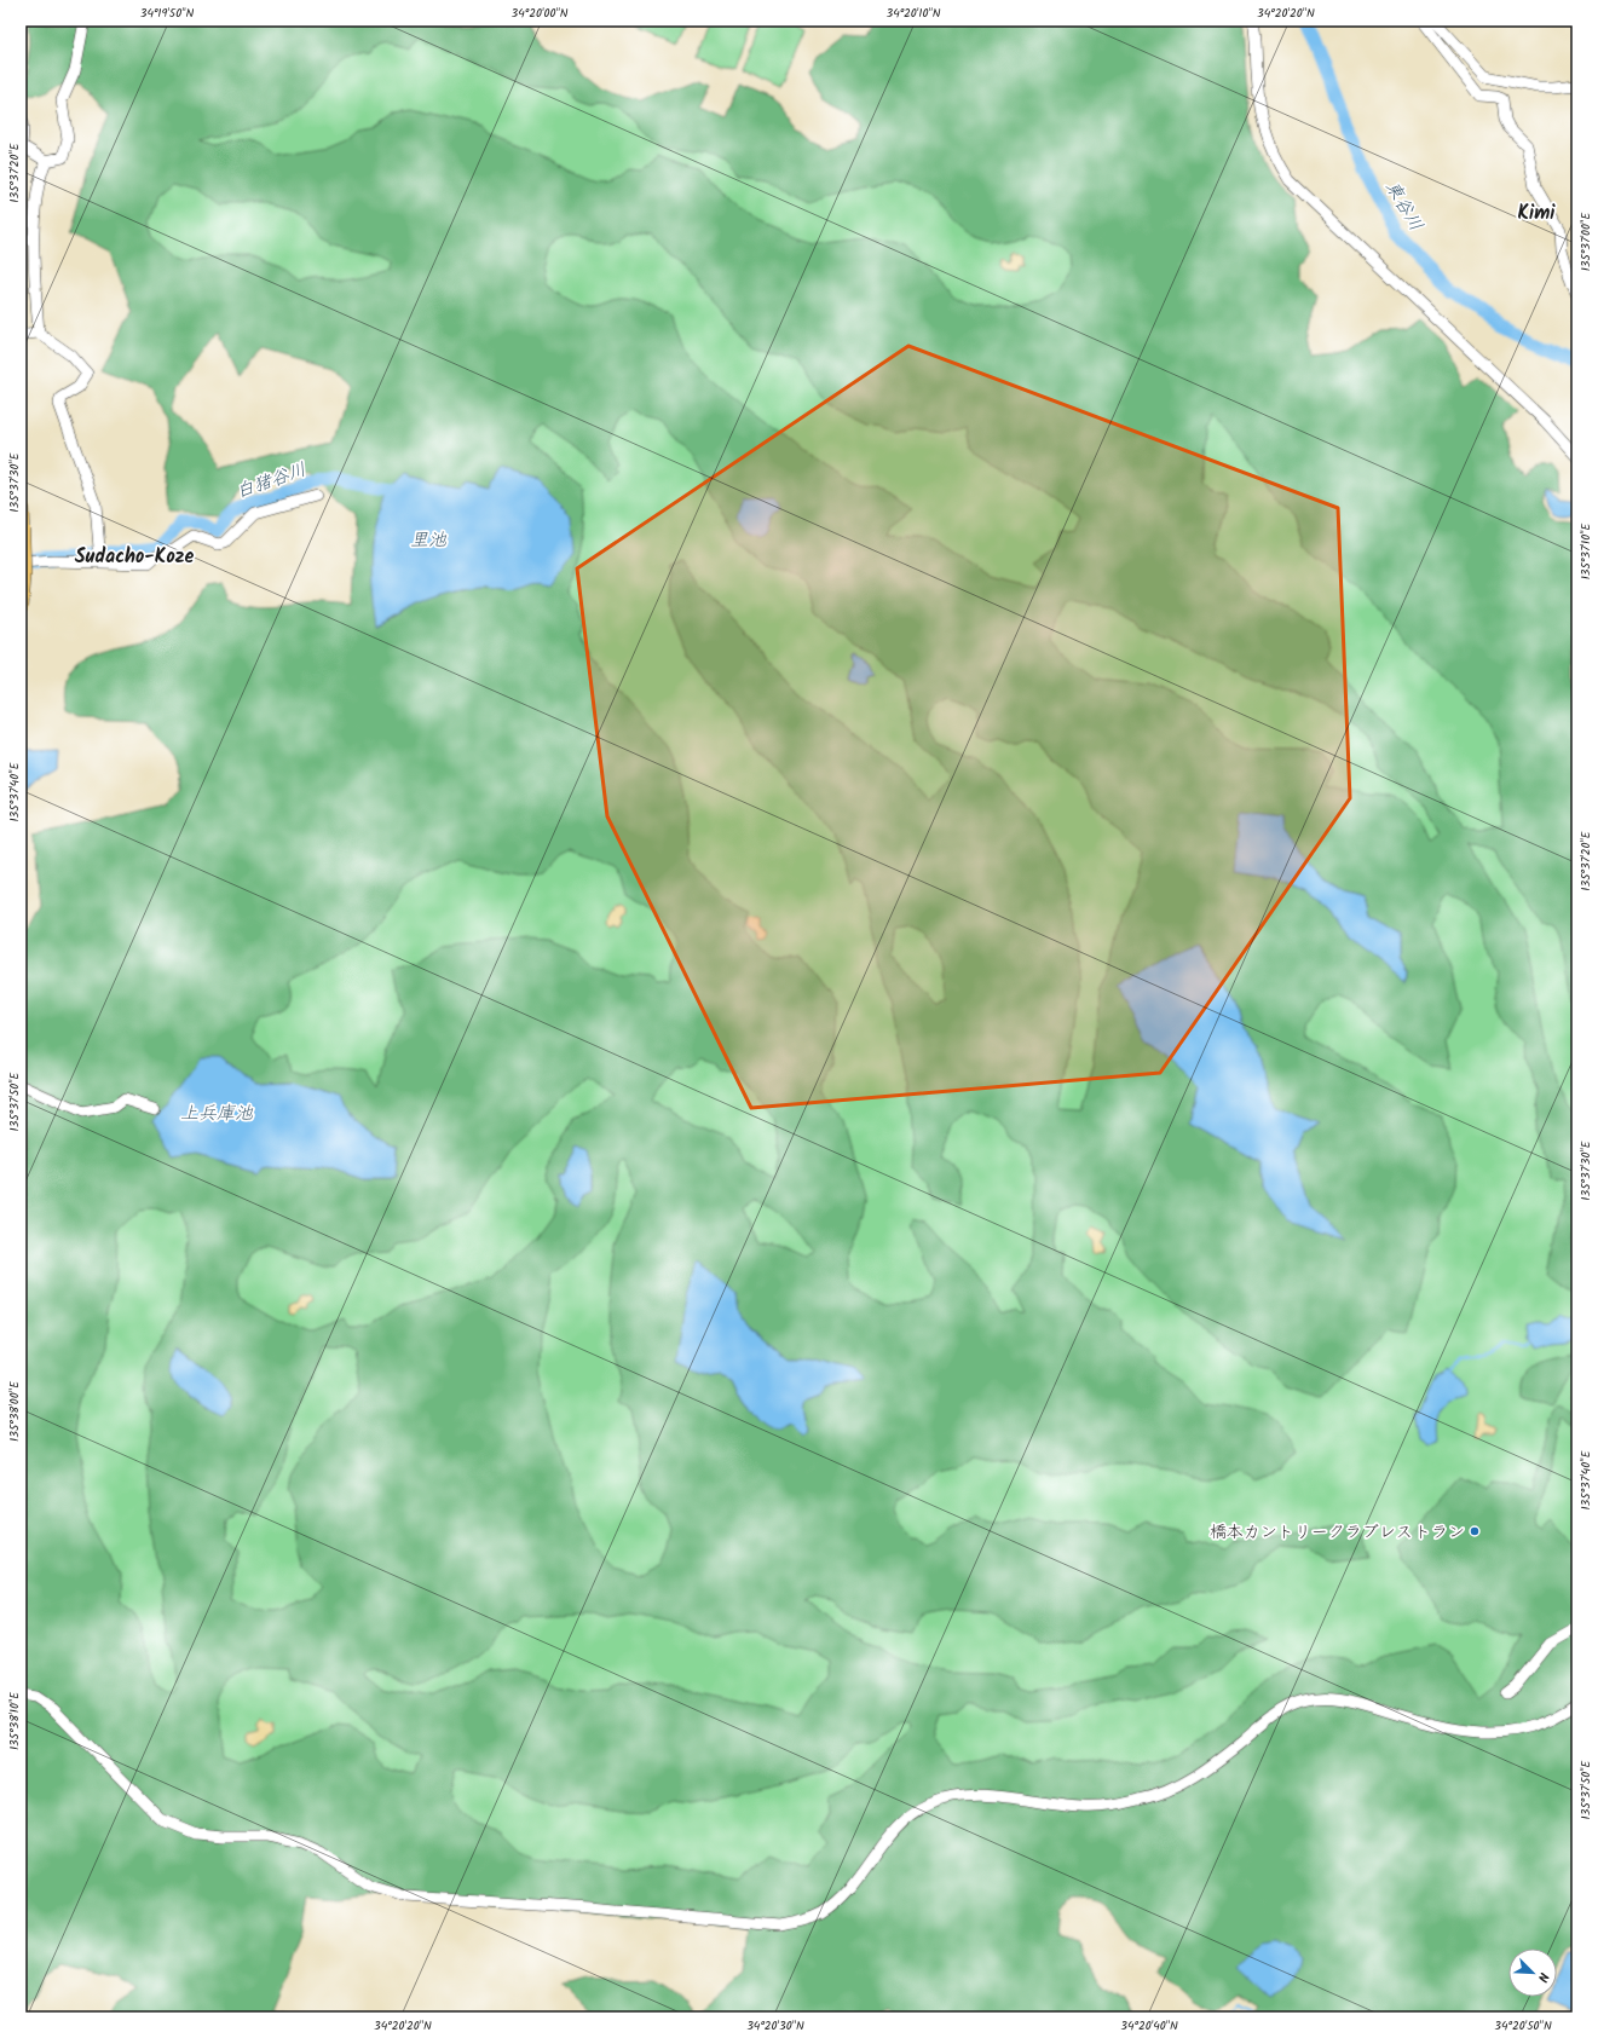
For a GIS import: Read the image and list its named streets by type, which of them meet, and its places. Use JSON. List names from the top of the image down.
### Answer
{
  "districts": ["Kimi", "Sudacho-Koze"],
  "water": [
    "東谷川",
    "白猪谷川",
    "里池",
    "上兵庫池"
  ],
  "places": ["橋本カントリークラブレストラン"],
  "north": "bottom right",
  "coordinates": [
    "34°19'50\"N",
    "34°20'00\"N",
    "34°20'10\"N",
    "34°20'20\"N",
    "135°37'20\"E",
    "135°37'00\"E",
    "135°37'30\"E",
    "135°37'10\"E",
    "135°37'40\"E",
    "135°37'50\"E",
    "135°38'00\"E",
    "135°38'10\"E",
    "34°20'30\"N",
    "34°20'40\"N",
    "34°20'50\"N"
  ]
}
